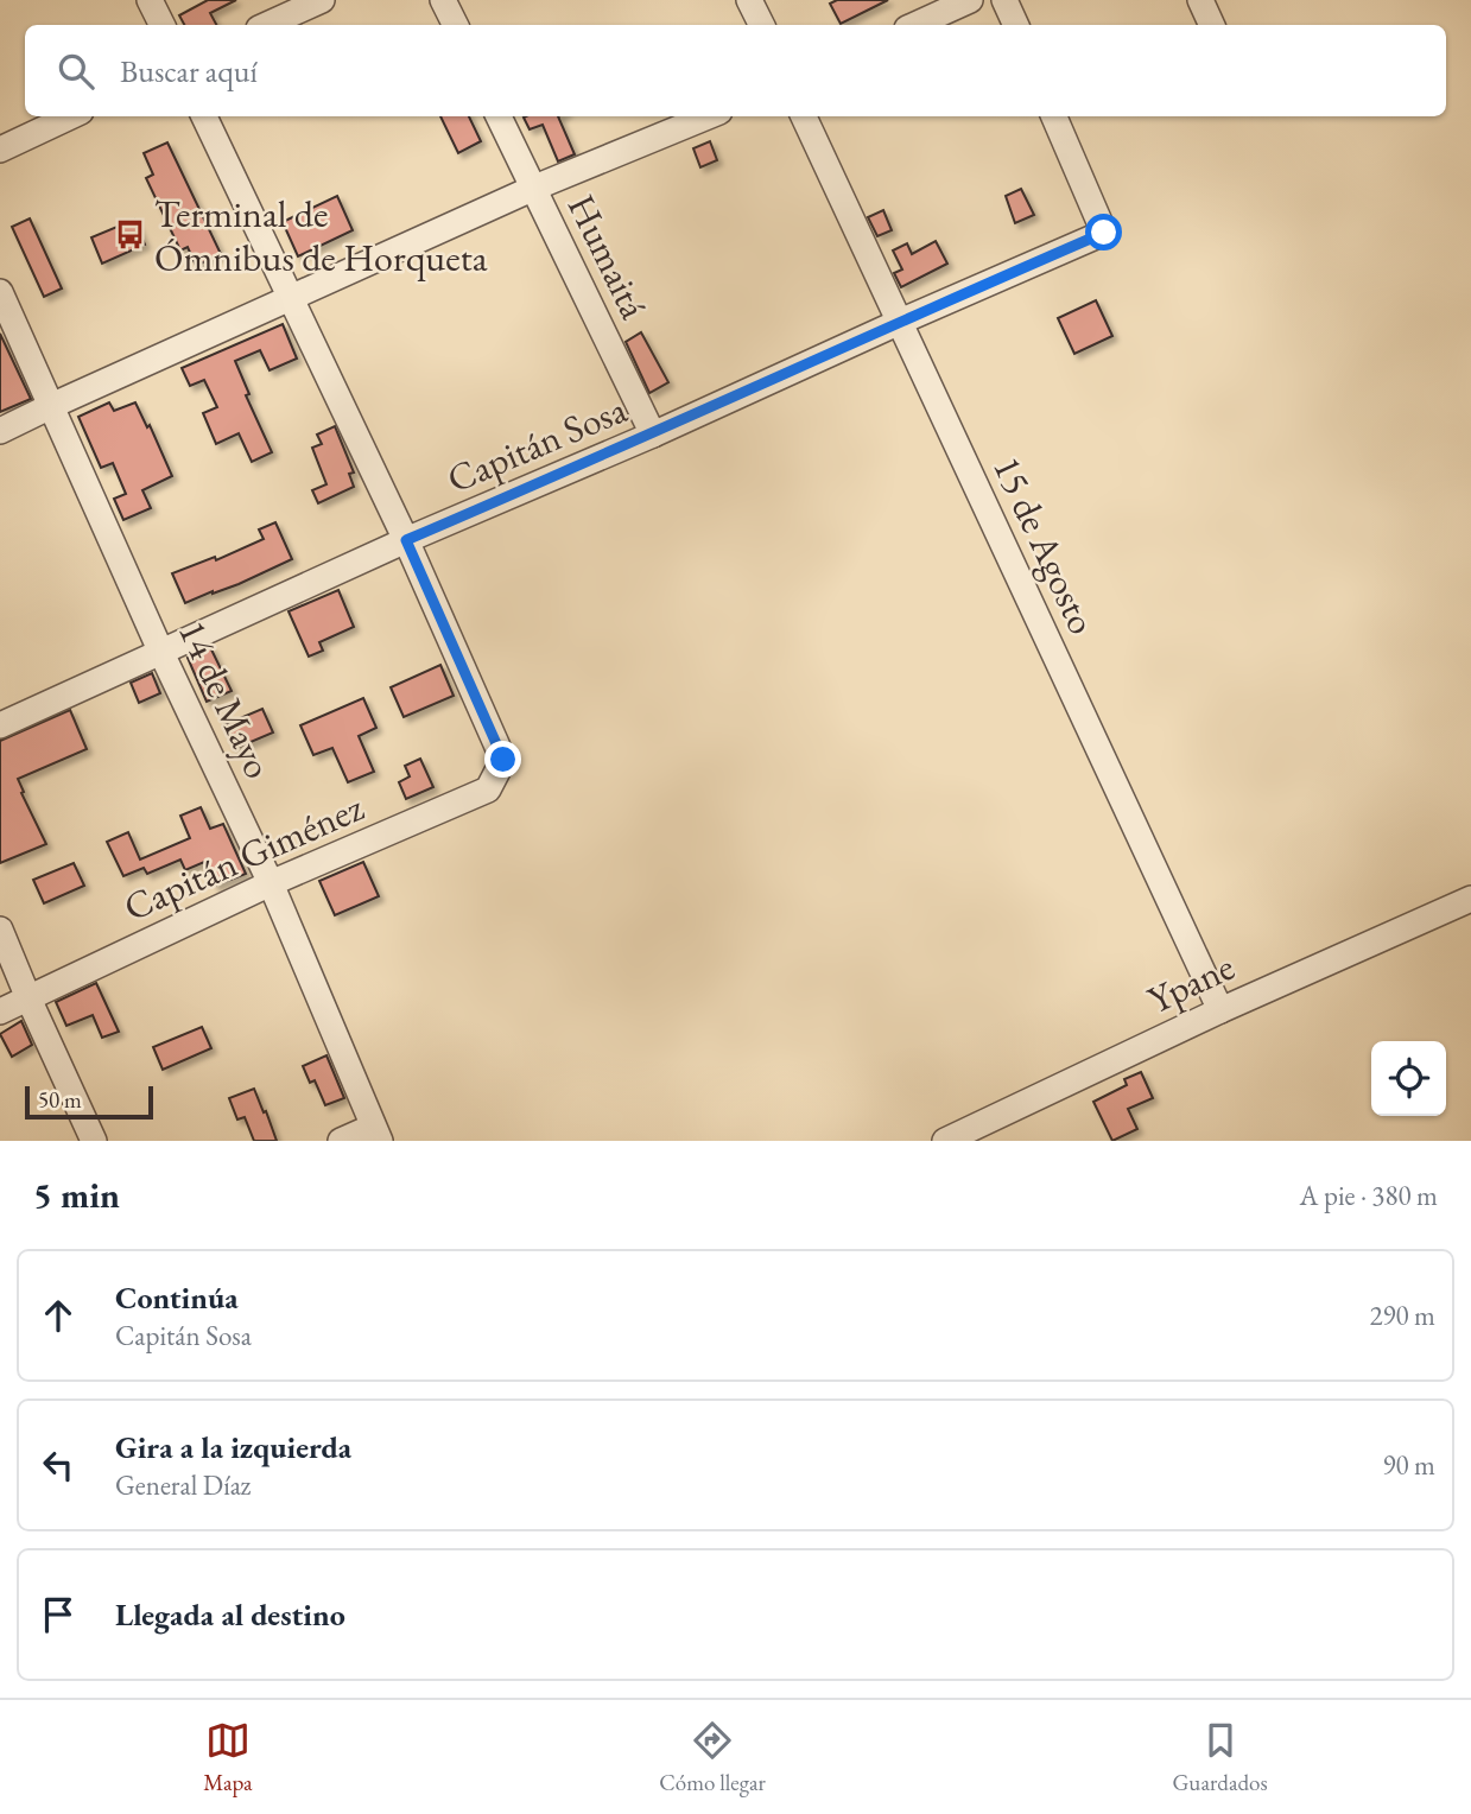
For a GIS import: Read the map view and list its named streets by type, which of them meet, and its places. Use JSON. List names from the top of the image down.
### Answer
{
  "streets": {
    "street": [
      "Humaitá",
      "Capitán Sosa",
      "15 de Agosto",
      "14 de Mayo",
      "Capitán Giménez",
      "Ypane"
    ]
  },
  "crossings": [
    ["Humaitá", "Capitán Sosa"],
    ["Capitán Sosa", "15 de Agosto"],
    ["Capitán Sosa", "14 de Mayo"],
    ["Capitán Sosa", "Capitán Giménez"],
    ["15 de Agosto", "Ypane"],
    ["14 de Mayo", "Capitán Giménez"]
  ],
  "places": {
    "bus stop": ["Terminal de Ómnibus de Horqueta"]
  },
  "scale_bar": "50 m",
  "page": {
    "search": "Buscar aquí",
    "scale": "50 m",
    "heading": ["5 min", "A pie · 380 m"],
    "list": [
      ["Continúa", "Capitán Sosa", "290 m"],
      ["Gira a la izquierda", "General Díaz", "90 m"],
      "Llegada al destino"
    ],
    "nav": ["Mapa", "Cómo llegar", "Guardados"]
  }
}
